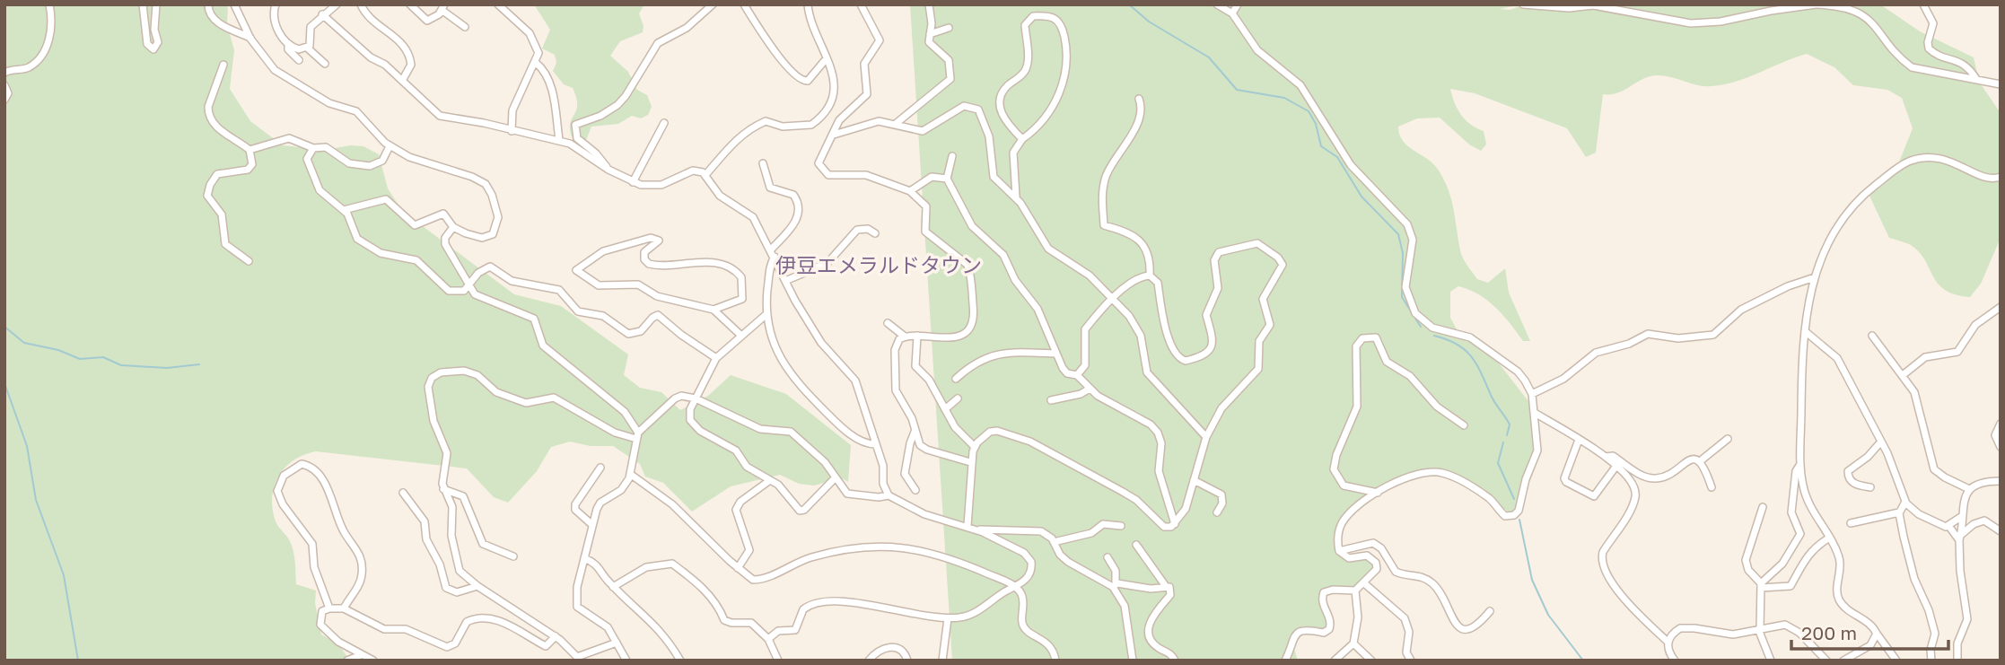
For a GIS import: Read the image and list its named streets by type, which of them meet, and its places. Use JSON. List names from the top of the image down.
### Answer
{
  "districts": ["伊豆エメラルドタウン"],
  "scale_bar": "200 m"
}
